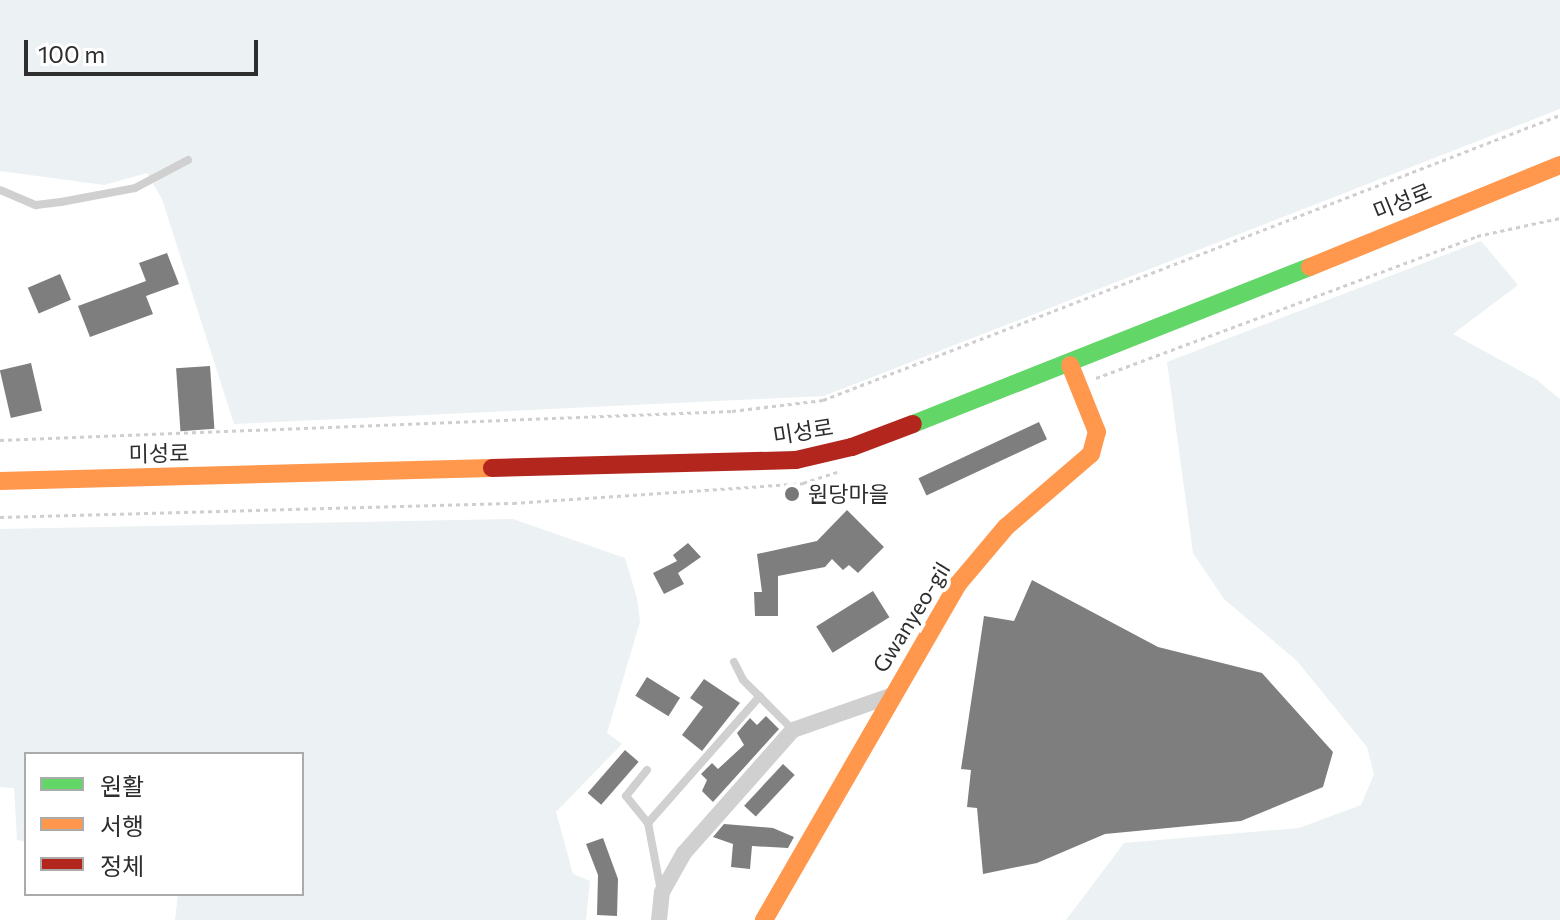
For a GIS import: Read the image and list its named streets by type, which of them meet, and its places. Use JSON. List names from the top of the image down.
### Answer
{
  "streets": {
    "street": ["미성로", "Gwanyeo-gil"]
  },
  "crossings": [
    ["미성로", "Gwanyeo-gil"]
  ],
  "places": ["원당마을"],
  "legend": ["원활", "서행", "정체"],
  "scale_bar": "100 m"
}
